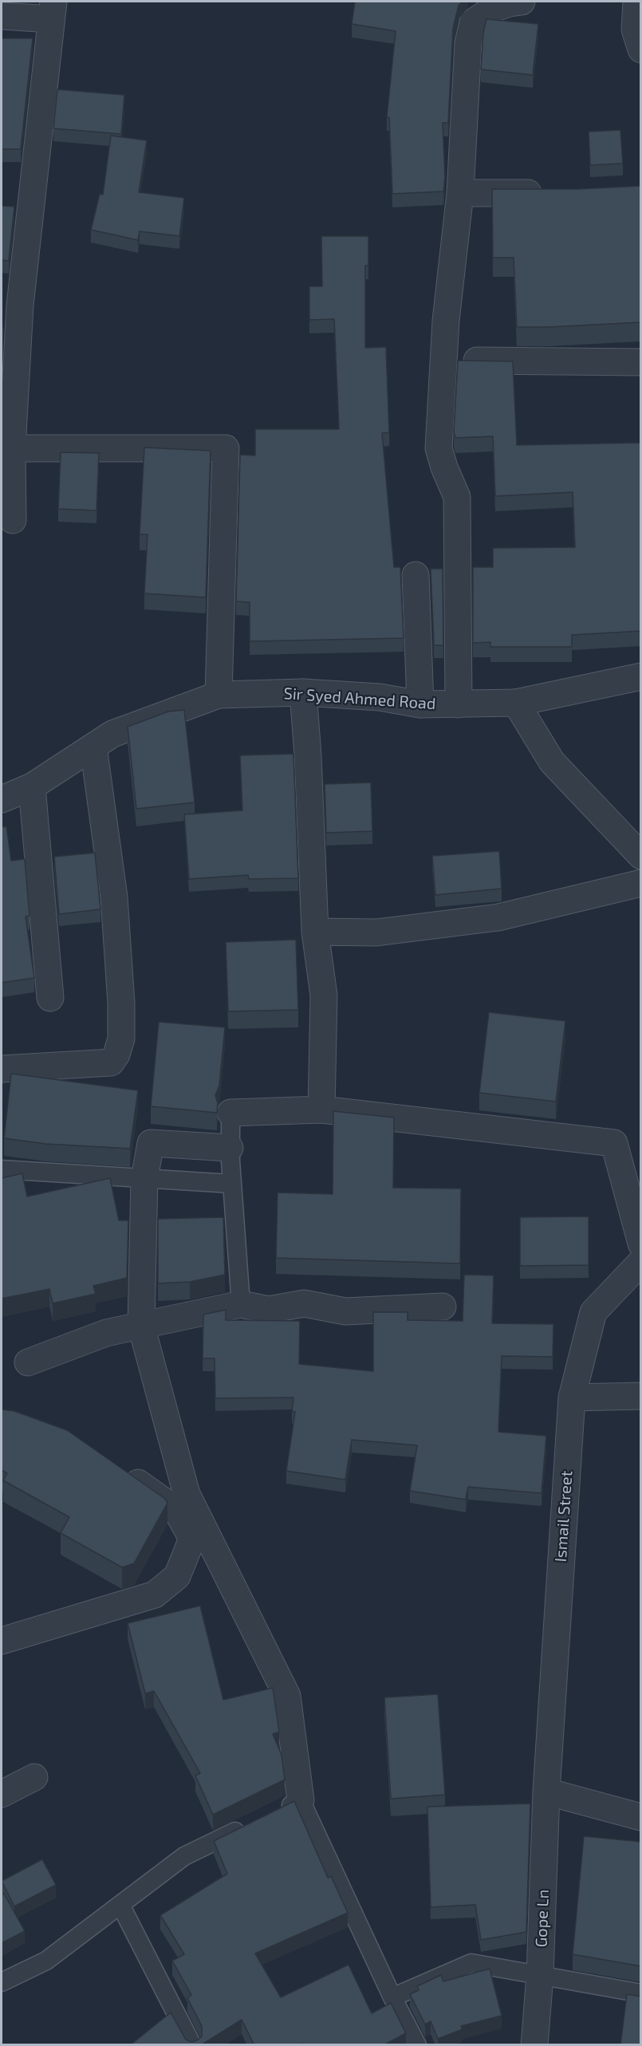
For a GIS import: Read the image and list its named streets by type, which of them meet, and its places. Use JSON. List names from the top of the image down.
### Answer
{
  "streets": {
    "street": ["Sir Syed Ahmed Road", "Ismail Street", "Gope Ln"]
  },
  "crossings": [
    ["Ismail Street", "Gope Ln"]
  ]
}
